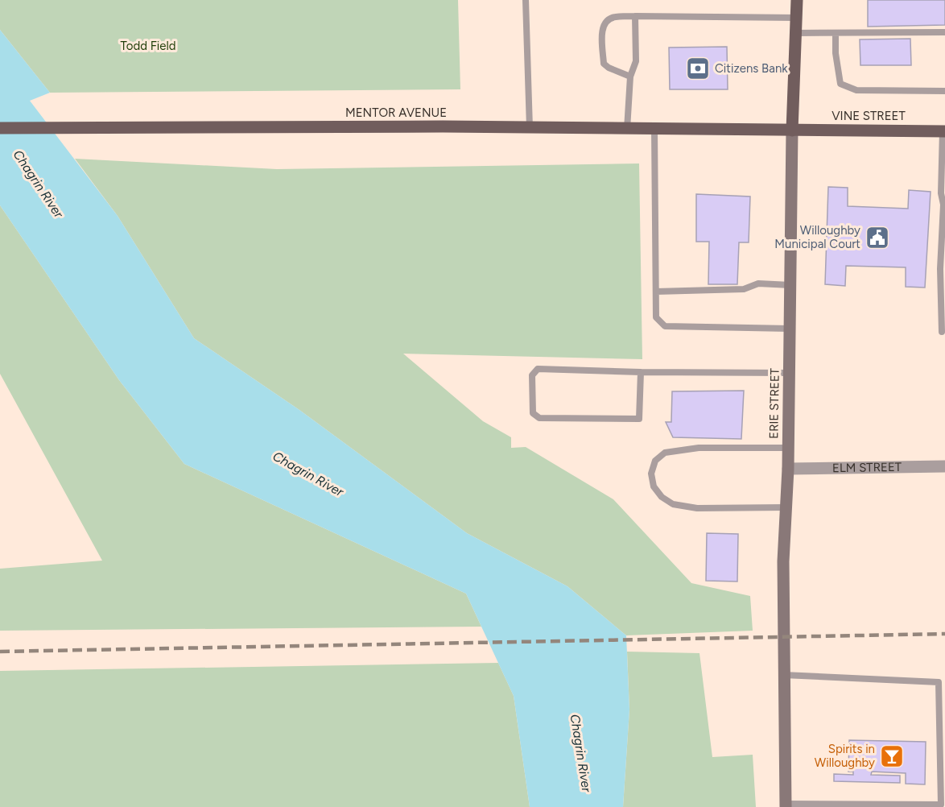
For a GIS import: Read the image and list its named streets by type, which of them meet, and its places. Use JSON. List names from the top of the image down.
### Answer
{
  "streets": {
    "main road": ["MENTOR AVENUE", "VINE STREET", "ERIE STREET"],
    "street": ["ELM STREET"]
  },
  "crossings": [
    ["MENTOR AVENUE", "VINE STREET"],
    ["MENTOR AVENUE", "ERIE STREET"],
    ["VINE STREET", "ERIE STREET"],
    ["ERIE STREET", "ELM STREET"]
  ],
  "water": ["Chagrin River"],
  "parks": ["Todd Field"],
  "places": {
    "bank": ["Citizens Bank"],
    "public building": ["Willoughby Municipal Court"],
    "bar": ["Spirits in Willoughby"]
  }
}
